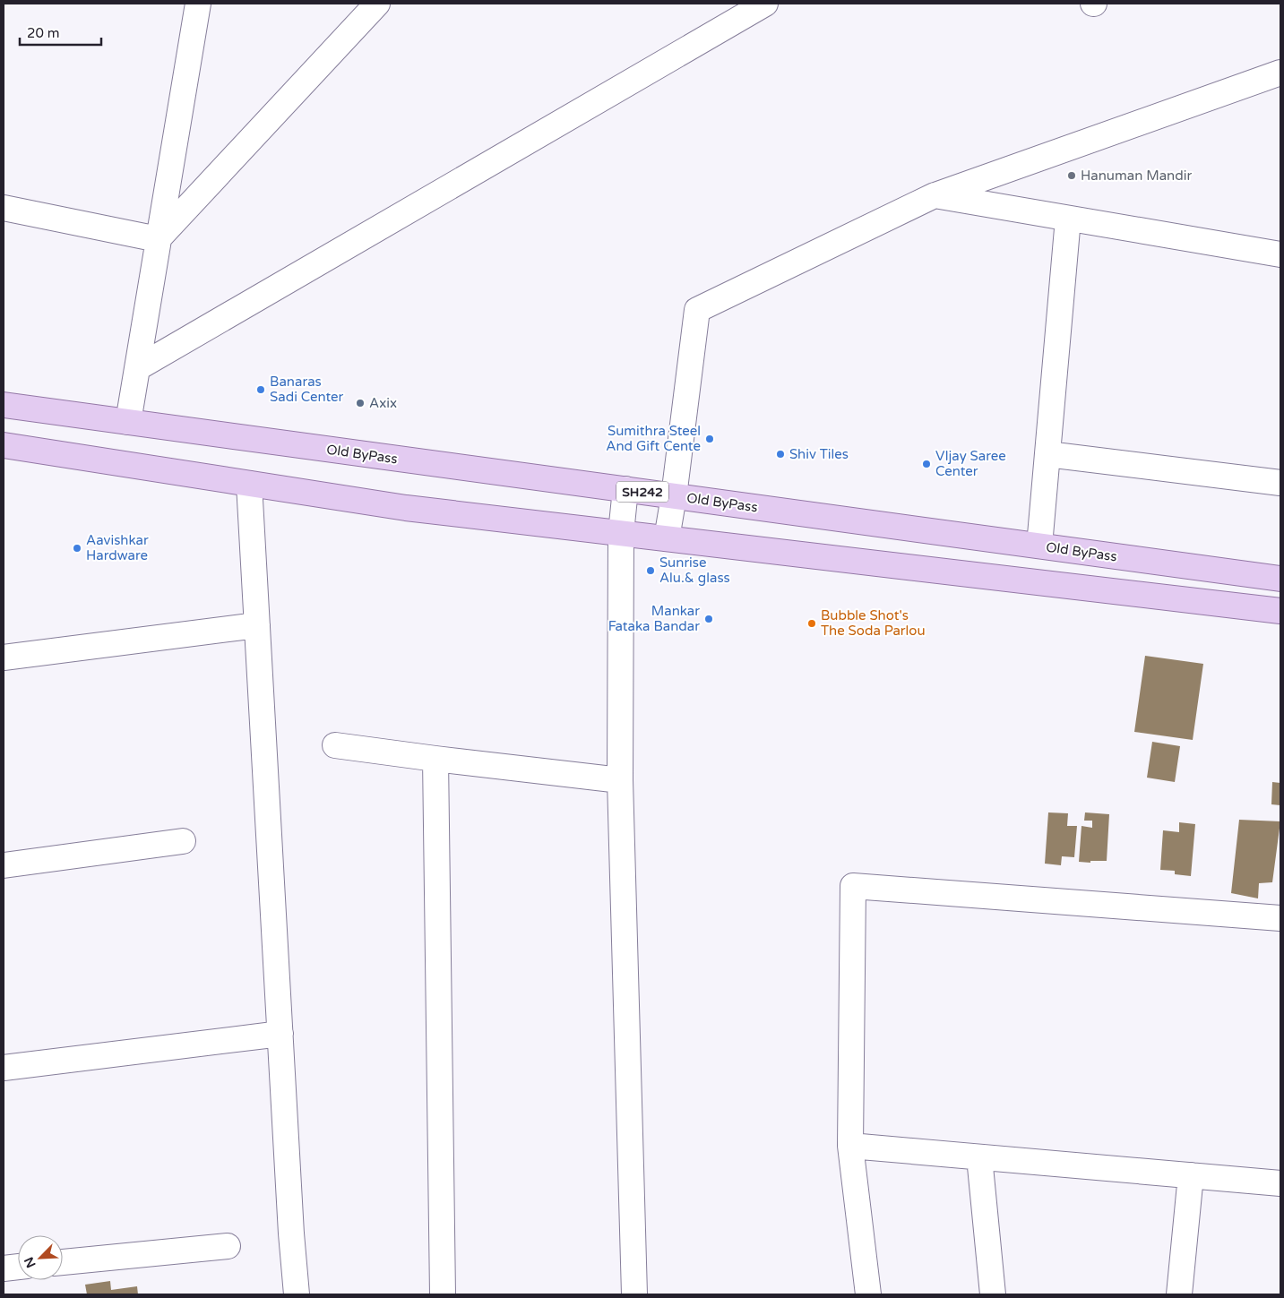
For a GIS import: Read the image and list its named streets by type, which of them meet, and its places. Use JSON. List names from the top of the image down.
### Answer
{
  "streets": {
    "main road": ["Old ByPass", "SH242"]
  },
  "places": [
    "Hanuman Mandir",
    "Banaras Sadi Center",
    "Axix",
    "Sumithra Steel And Gift Cente",
    "Shiv Tiles",
    "VIjay Saree Center",
    "Aavishkar Hardware",
    "Sunrise Alu.& glass",
    "Mankar Fataka Bandar",
    "Bubble Shot's The Soda Parlou"
  ],
  "scale_bar": "20 m",
  "north": "bottom left"
}
